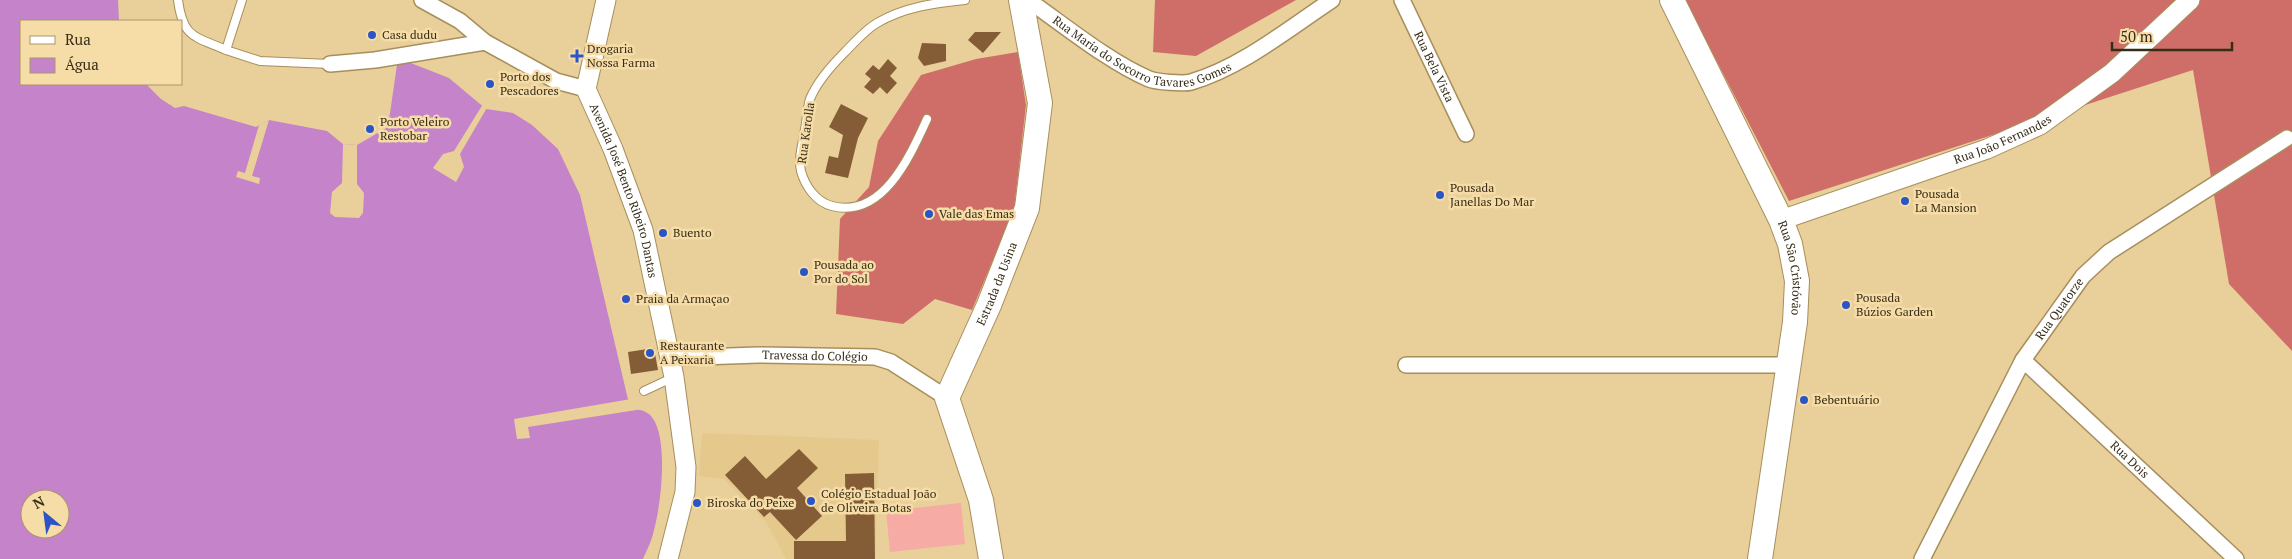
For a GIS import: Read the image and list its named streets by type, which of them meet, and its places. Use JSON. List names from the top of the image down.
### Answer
{
  "streets": {
    "main road": ["Rua São Cristóvão", "Estrada da Usina"],
    "street": [
      "Rua Maria do Socorro Tavares Gomes",
      "Rua Bela Vista",
      "Rua João Fernandes",
      "Avenida José Bento Ribeiro Dantas",
      "Rua Quatorze",
      "Travessa do Colégio",
      "Rua Dois"
    ],
    "lane": ["Rua Karolla"]
  },
  "crossings": [
    ["Rua João Fernandes", "Rua São Cristóvão"],
    ["Avenida José Bento Ribeiro Dantas", "Travessa do Colégio"],
    ["Estrada da Usina", "Travessa do Colégio"],
    ["Rua Quatorze", "Rua Dois"]
  ],
  "places": {
    "other": [
      "Casa dudu",
      "Porto dos Pescadores",
      "Porto Veleiro Restobar",
      "Pousada Janellas Do Mar",
      "Pousada La Mansion",
      "Vale das Emas",
      "Buento",
      "Pousada ao Por do Sol",
      "Praia da Armaçao",
      "Pousada Búzios Garden",
      "Restaurante A Peixaria",
      "Bebentuário",
      "Colégio Estadual João de Oliveira Botas",
      "Biroska do Peixe"
    ],
    "health": ["Drogaria Nossa Farma"]
  },
  "legend": ["Rua", "Água"],
  "scale_bar": "50 m",
  "north": "top left"
}
